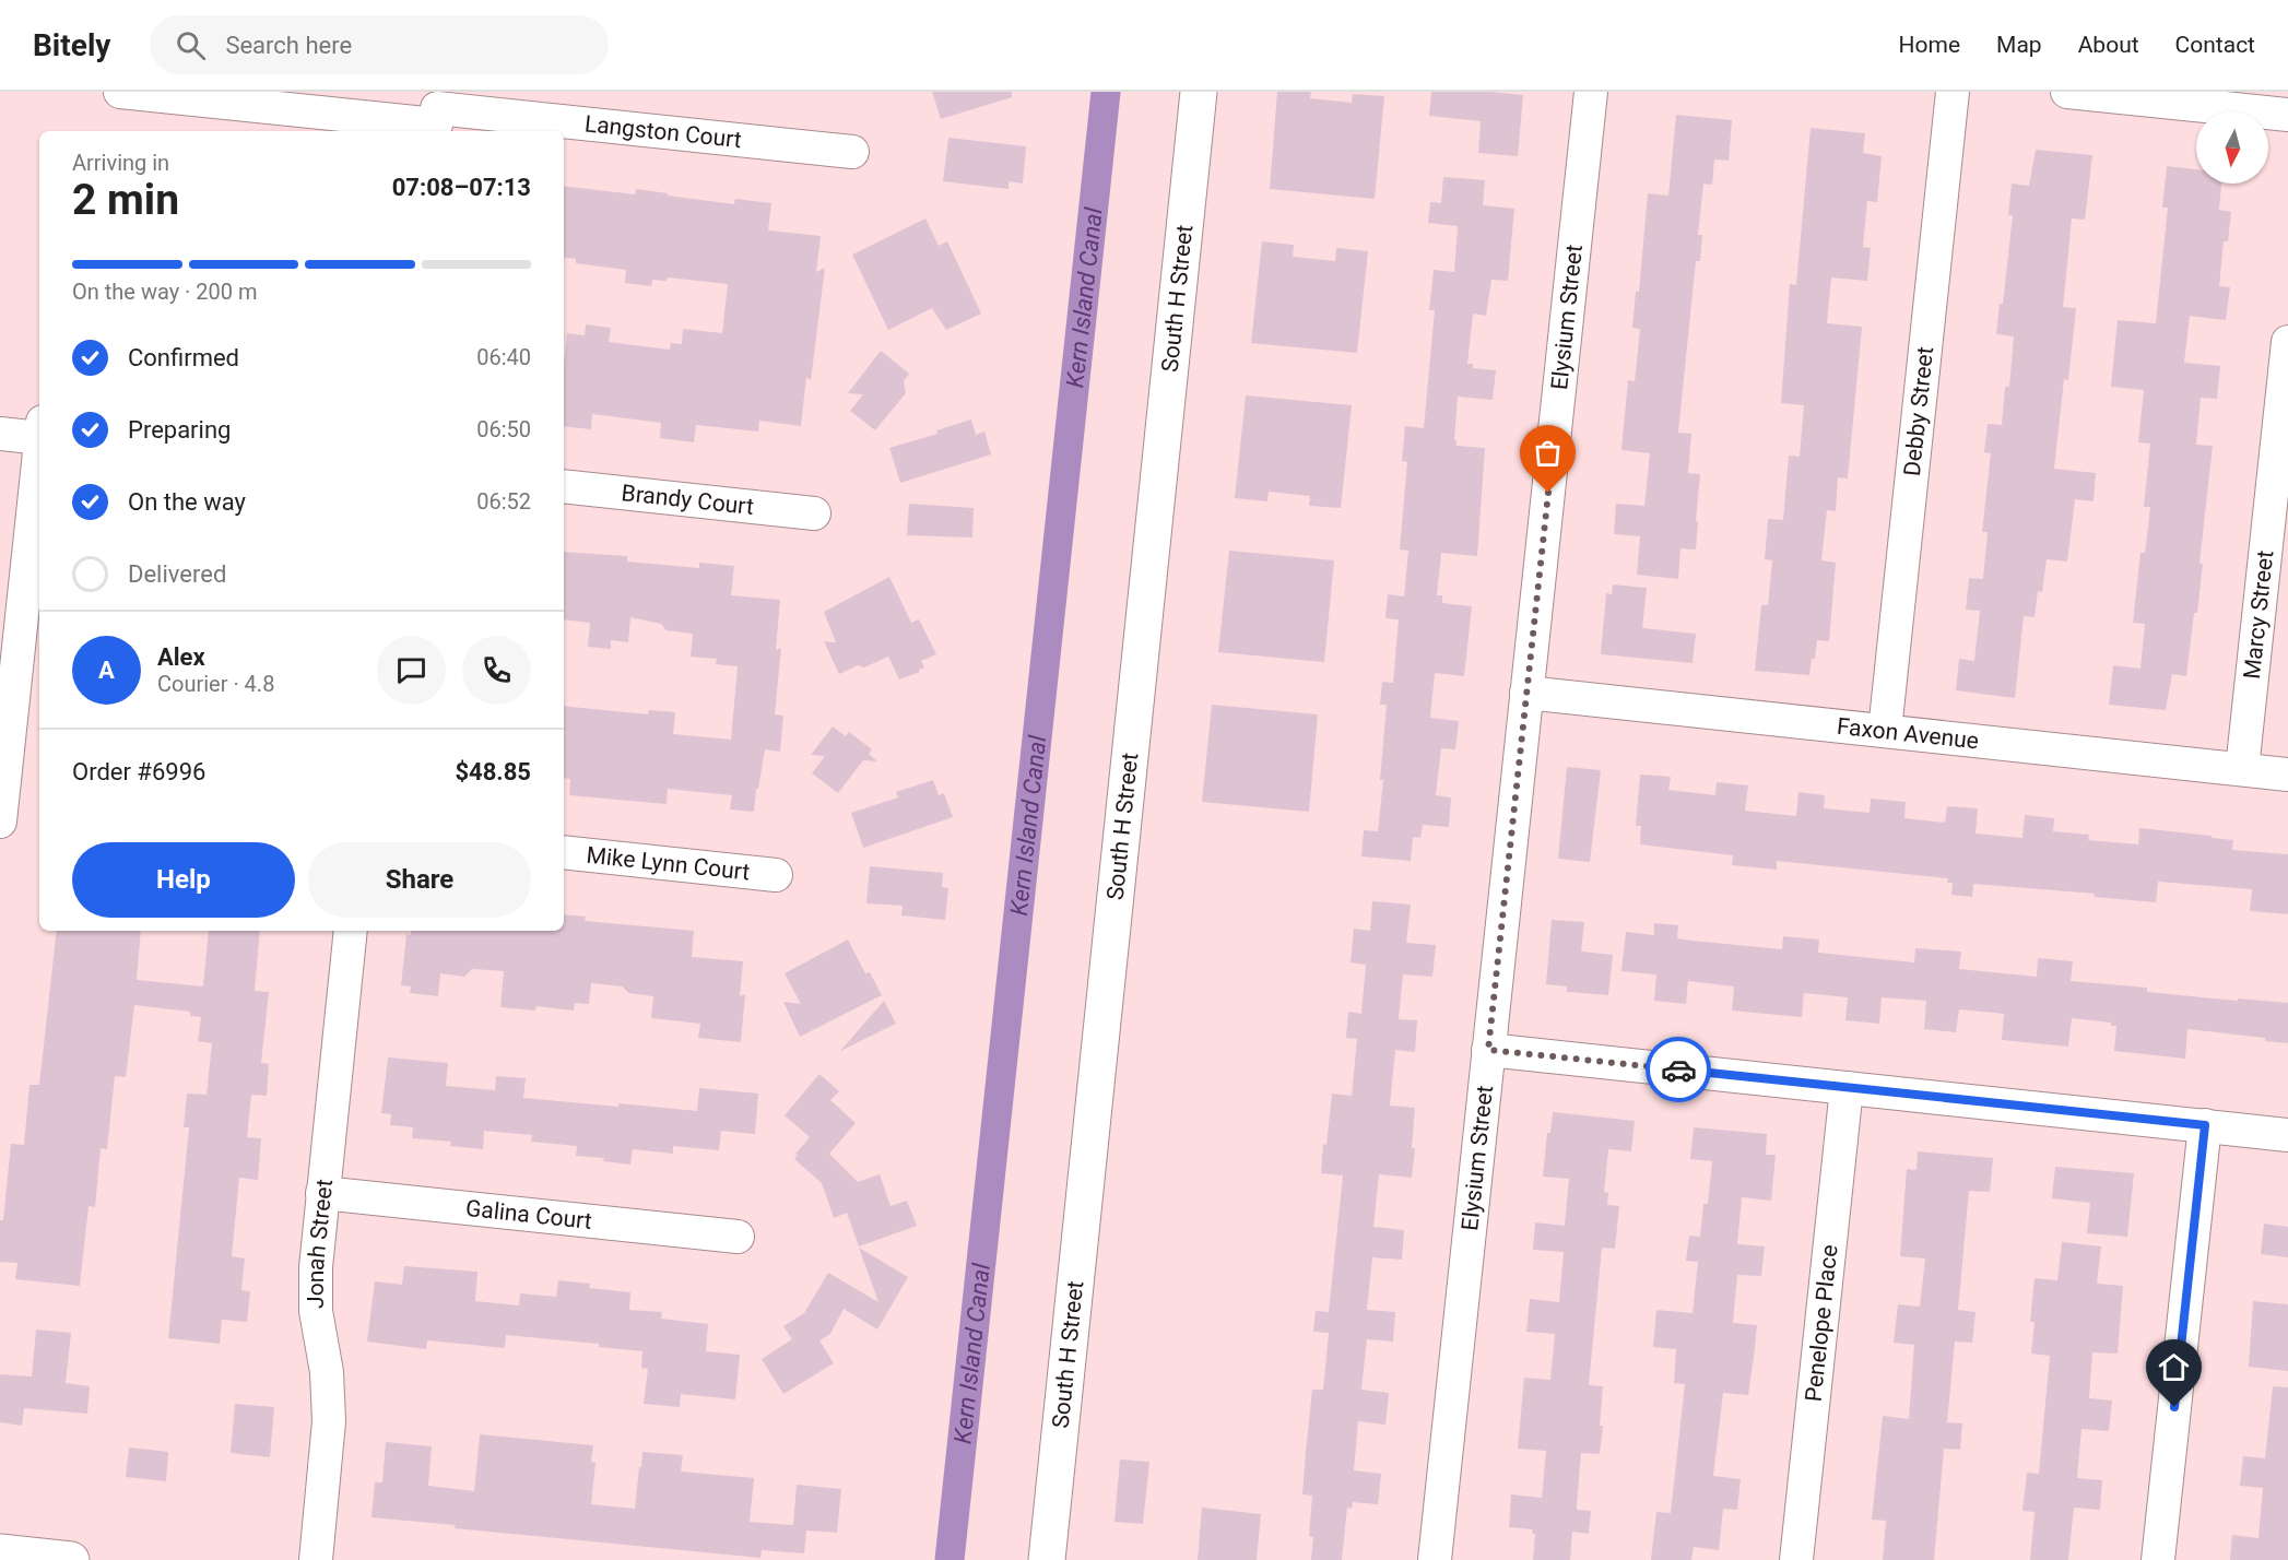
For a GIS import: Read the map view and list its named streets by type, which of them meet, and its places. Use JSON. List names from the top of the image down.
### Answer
{
  "streets": {
    "street": [
      "Langston Court",
      "South H Street",
      "Elysium Street",
      "Debby Street",
      "Brandy Court",
      "Marcy Street",
      "Faxon Avenue",
      "Mike Lynn Court",
      "Galina Court",
      "Jonah Street",
      "Penelope Place"
    ]
  },
  "crossings": [
    ["Elysium Street", "Faxon Avenue"],
    ["Debby Street", "Faxon Avenue"],
    ["Marcy Street", "Faxon Avenue"],
    ["Galina Court", "Jonah Street"]
  ],
  "water": ["Kern Island Canal"],
  "north": "bottom",
  "page": {
    "header": "Bitely",
    "search": "Search here",
    "nav": [
      "Home",
      "Map",
      "About",
      "Contact"
    ],
    "heading": ["2 min", "Arriving in", "07:08–07:13"],
    "panel": [
      "Alex",
      "Courier · 4.8",
      "Order #6996",
      "$48.85"
    ],
    "bar": "On the way · 200 m",
    "list": [
      ["Confirmed", "06:40"],
      ["Preparing", "06:50"],
      ["On the way", "06:52"],
      "Delivered"
    ],
    "round": "A",
    "buttons": ["Help", "Share"]
  }
}
